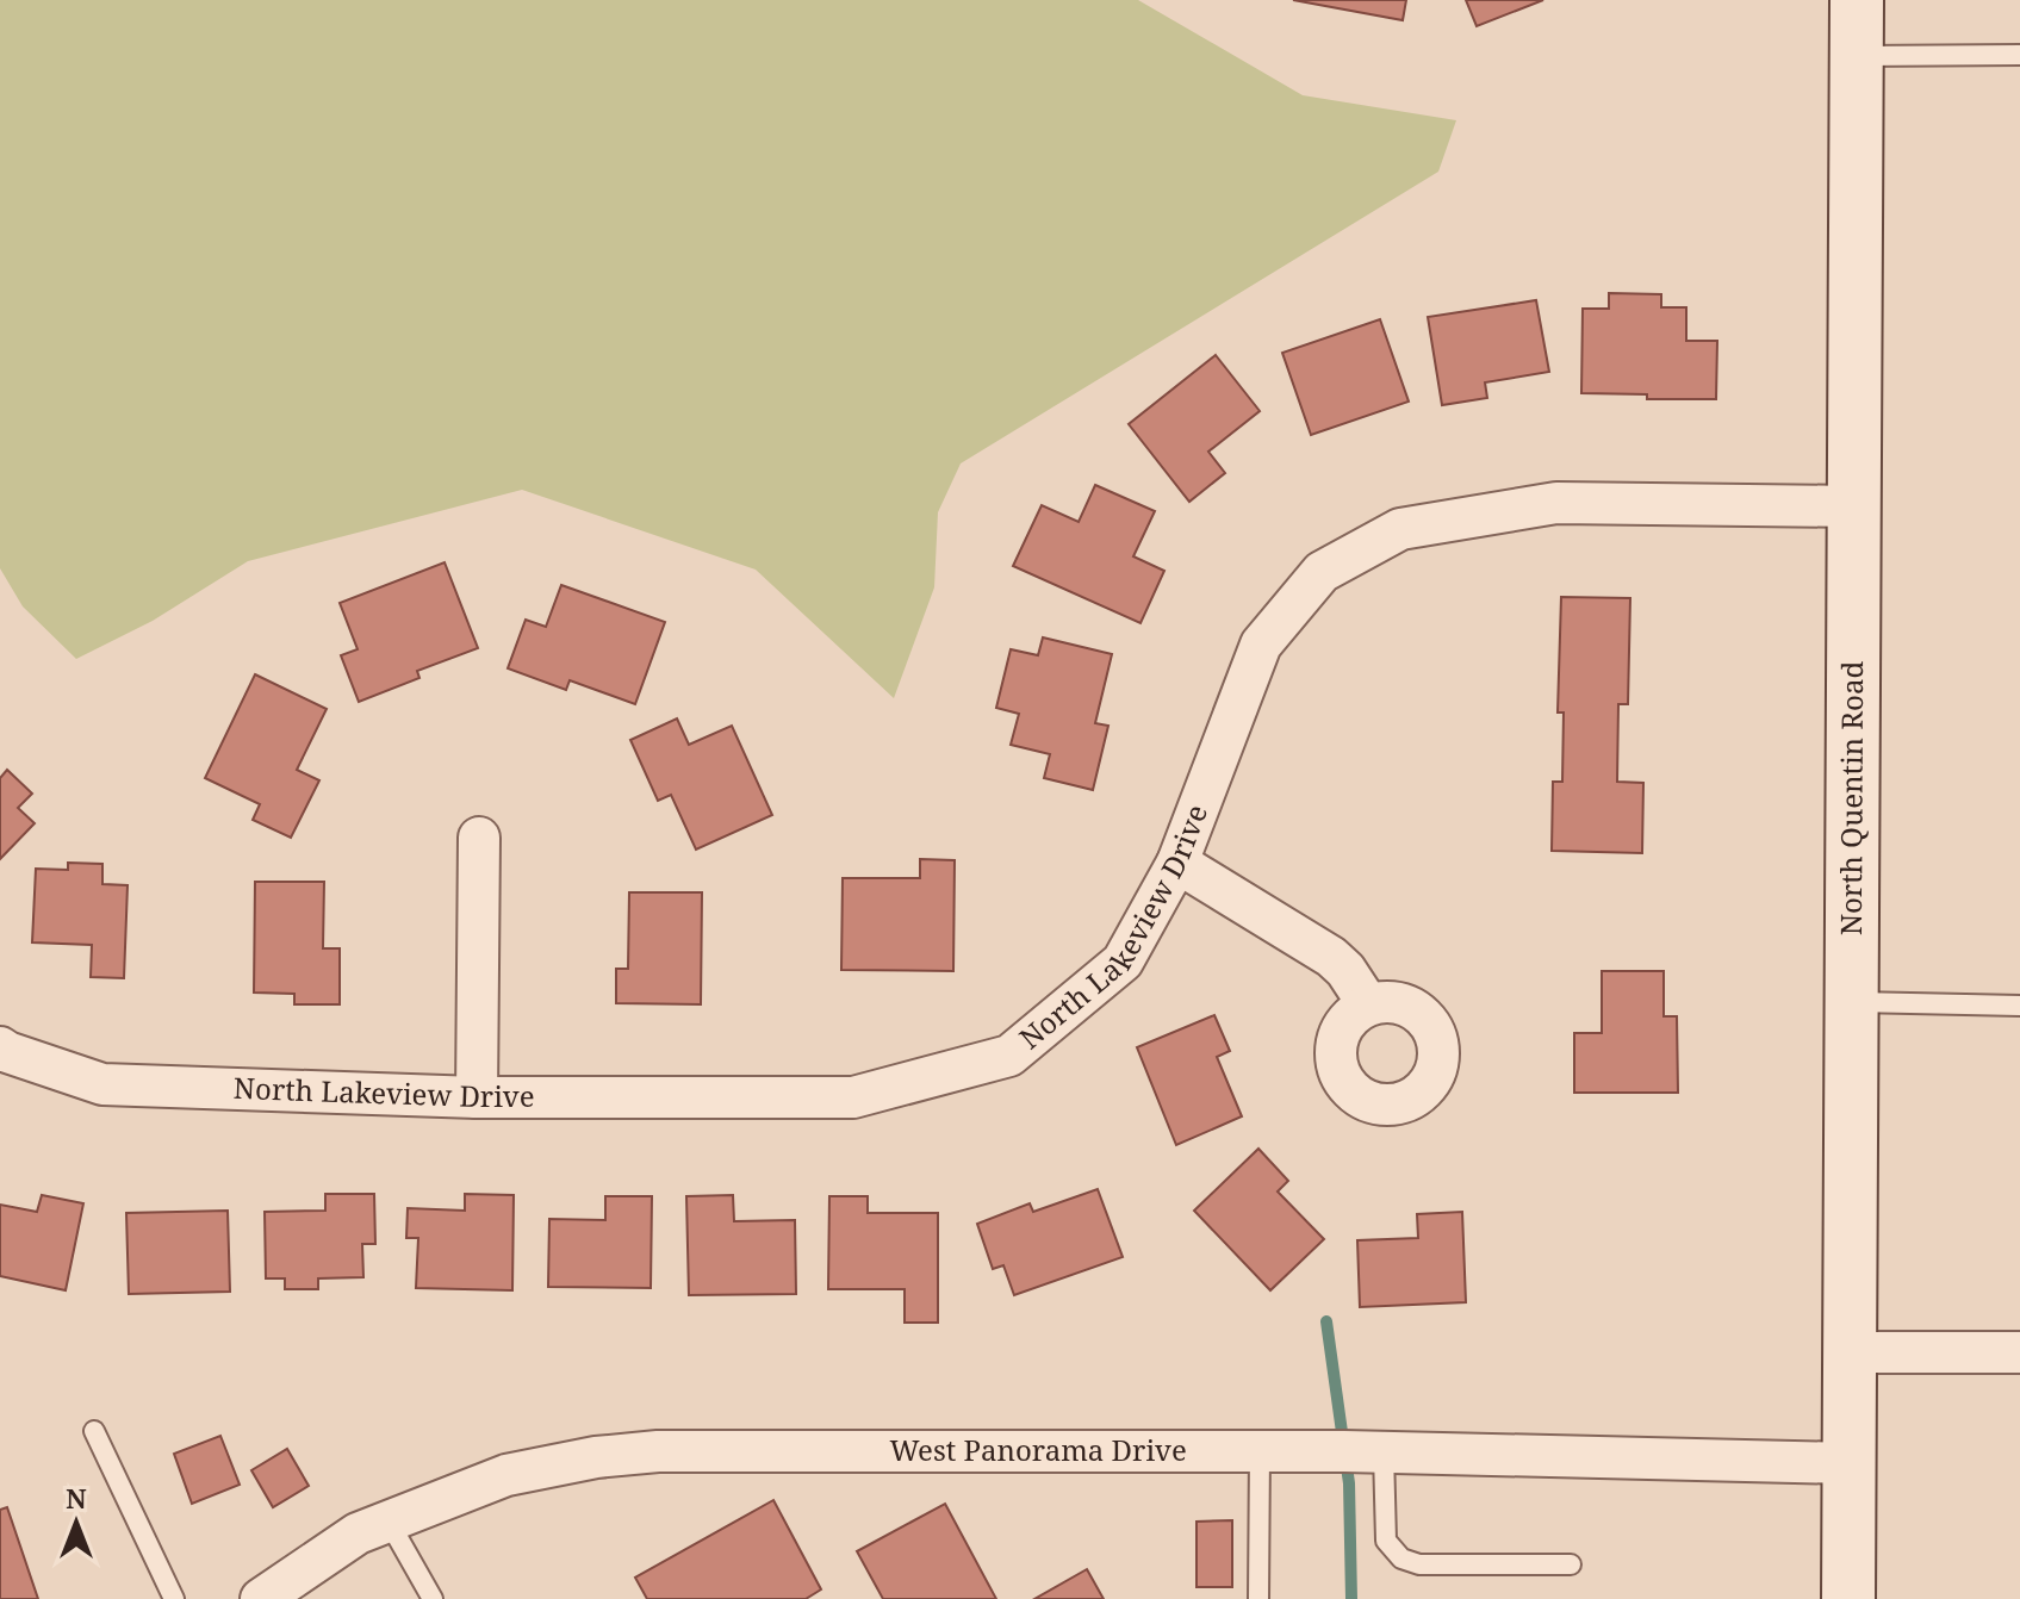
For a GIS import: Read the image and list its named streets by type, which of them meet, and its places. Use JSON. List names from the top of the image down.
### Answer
{
  "streets": {
    "main road": ["North Quentin Road"],
    "street": ["North Lakeview Drive", "West Panorama Drive"]
  },
  "crossings": [
    ["North Quentin Road", "North Lakeview Drive"],
    ["North Quentin Road", "West Panorama Drive"]
  ],
  "north": "top"
}
